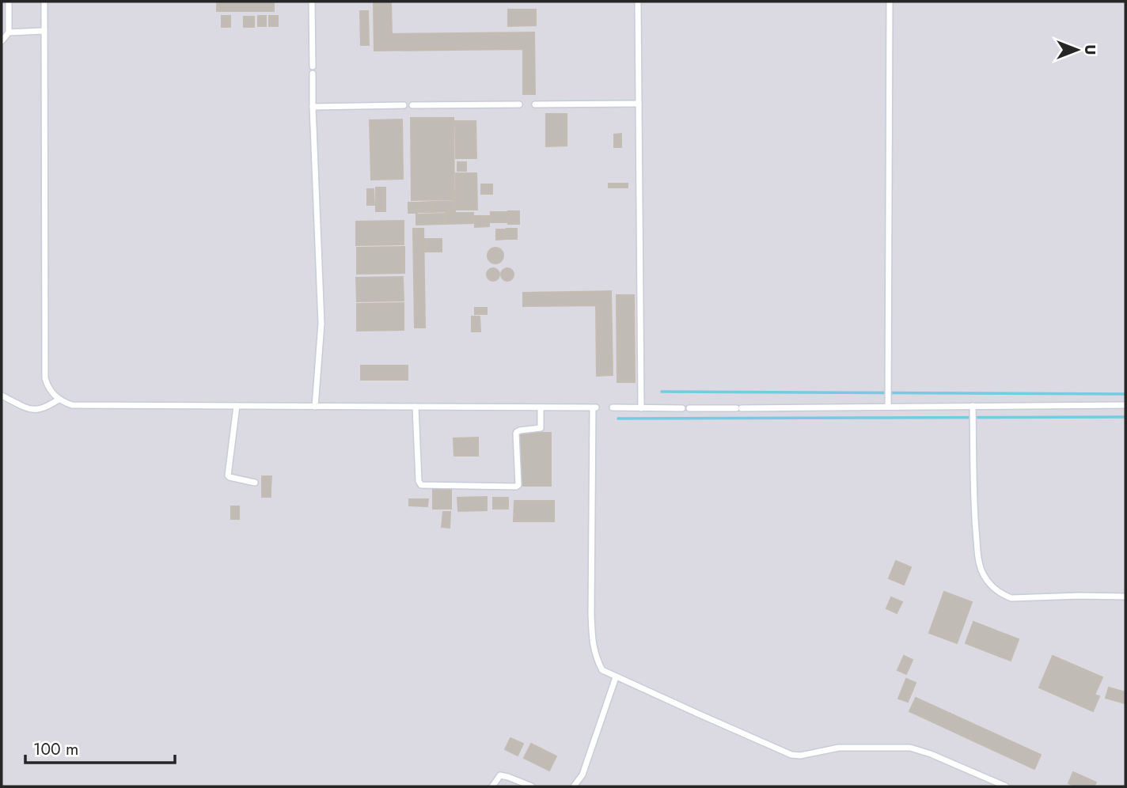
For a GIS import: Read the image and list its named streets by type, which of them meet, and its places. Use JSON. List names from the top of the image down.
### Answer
{
  "scale_bar": "100 m",
  "north": "right"
}
